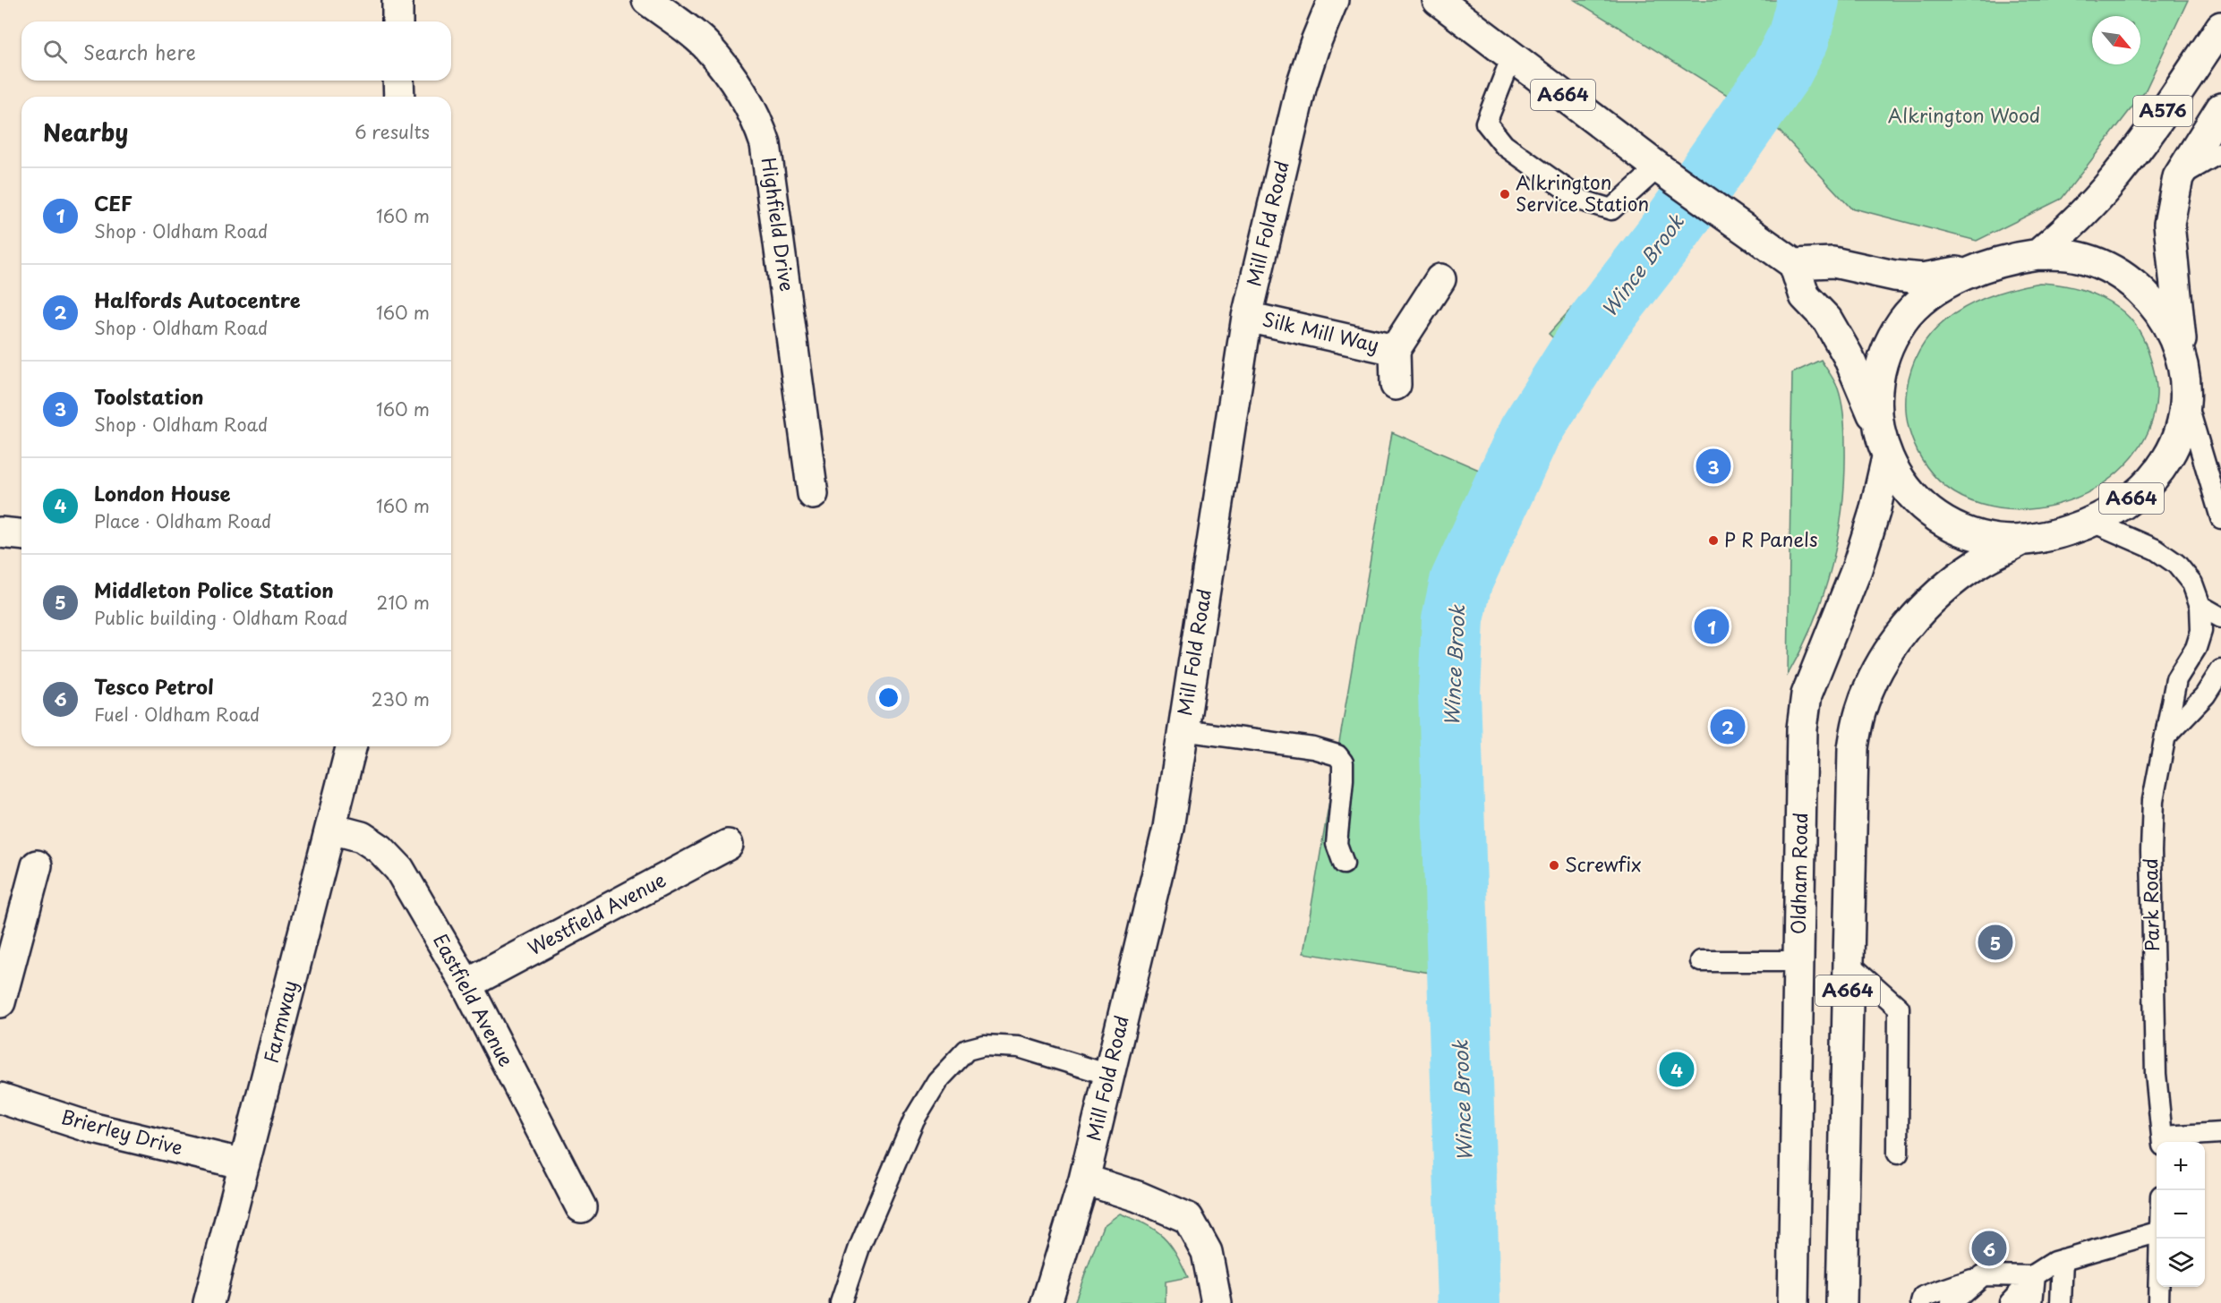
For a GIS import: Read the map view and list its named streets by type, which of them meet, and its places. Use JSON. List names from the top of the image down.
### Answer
{
  "streets": {
    "street": [
      "A664",
      "A576",
      "Mill Fold Road",
      "Highfield Drive",
      "Silk Mill Way",
      "Oldham Road",
      "Westfield Avenue",
      "Eastfield Avenue",
      "Farmway",
      "Brierley Drive"
    ],
    "lane": ["Park Road"]
  },
  "crossings": [
    ["A664", "A576"],
    ["A664", "Oldham Road"],
    ["Mill Fold Road", "Silk Mill Way"],
    ["Westfield Avenue", "Eastfield Avenue"],
    ["Eastfield Avenue", "Farmway"],
    ["Farmway", "Brierley Drive"]
  ],
  "water": ["Wince Brook"],
  "parks": ["Alkrington Wood"],
  "places": ["Alkrington Service Station", "P R Panels", "Screwfix"],
  "north": "bottom right",
  "page": {
    "search": "Search here",
    "heading": ["Nearby", "6 results"],
    "list": [
      {
        "mark": "1",
        "name": "CEF",
        "note": "Shop · Oldham Road",
        "value": "160 m"
      },
      {
        "mark": "2",
        "name": "Halfords Autocentre",
        "note": "Shop · Oldham Road",
        "value": "160 m"
      },
      {
        "mark": "3",
        "name": "Toolstation",
        "note": "Shop · Oldham Road",
        "value": "160 m"
      },
      {
        "mark": "4",
        "name": "London House",
        "note": "Place · Oldham Road",
        "value": "160 m"
      },
      {
        "mark": "5",
        "name": "Middleton Police Station",
        "note": "Public building · Oldham Road",
        "value": "210 m"
      },
      {
        "mark": "6",
        "name": "Tesco Petrol",
        "note": "Fuel · Oldham Road",
        "value": "230 m"
      }
    ],
    "pins": [
      "3",
      "1",
      "2",
      "5",
      "4",
      "6"
    ],
    "map_buttons": ["+", "−"]
  }
}
